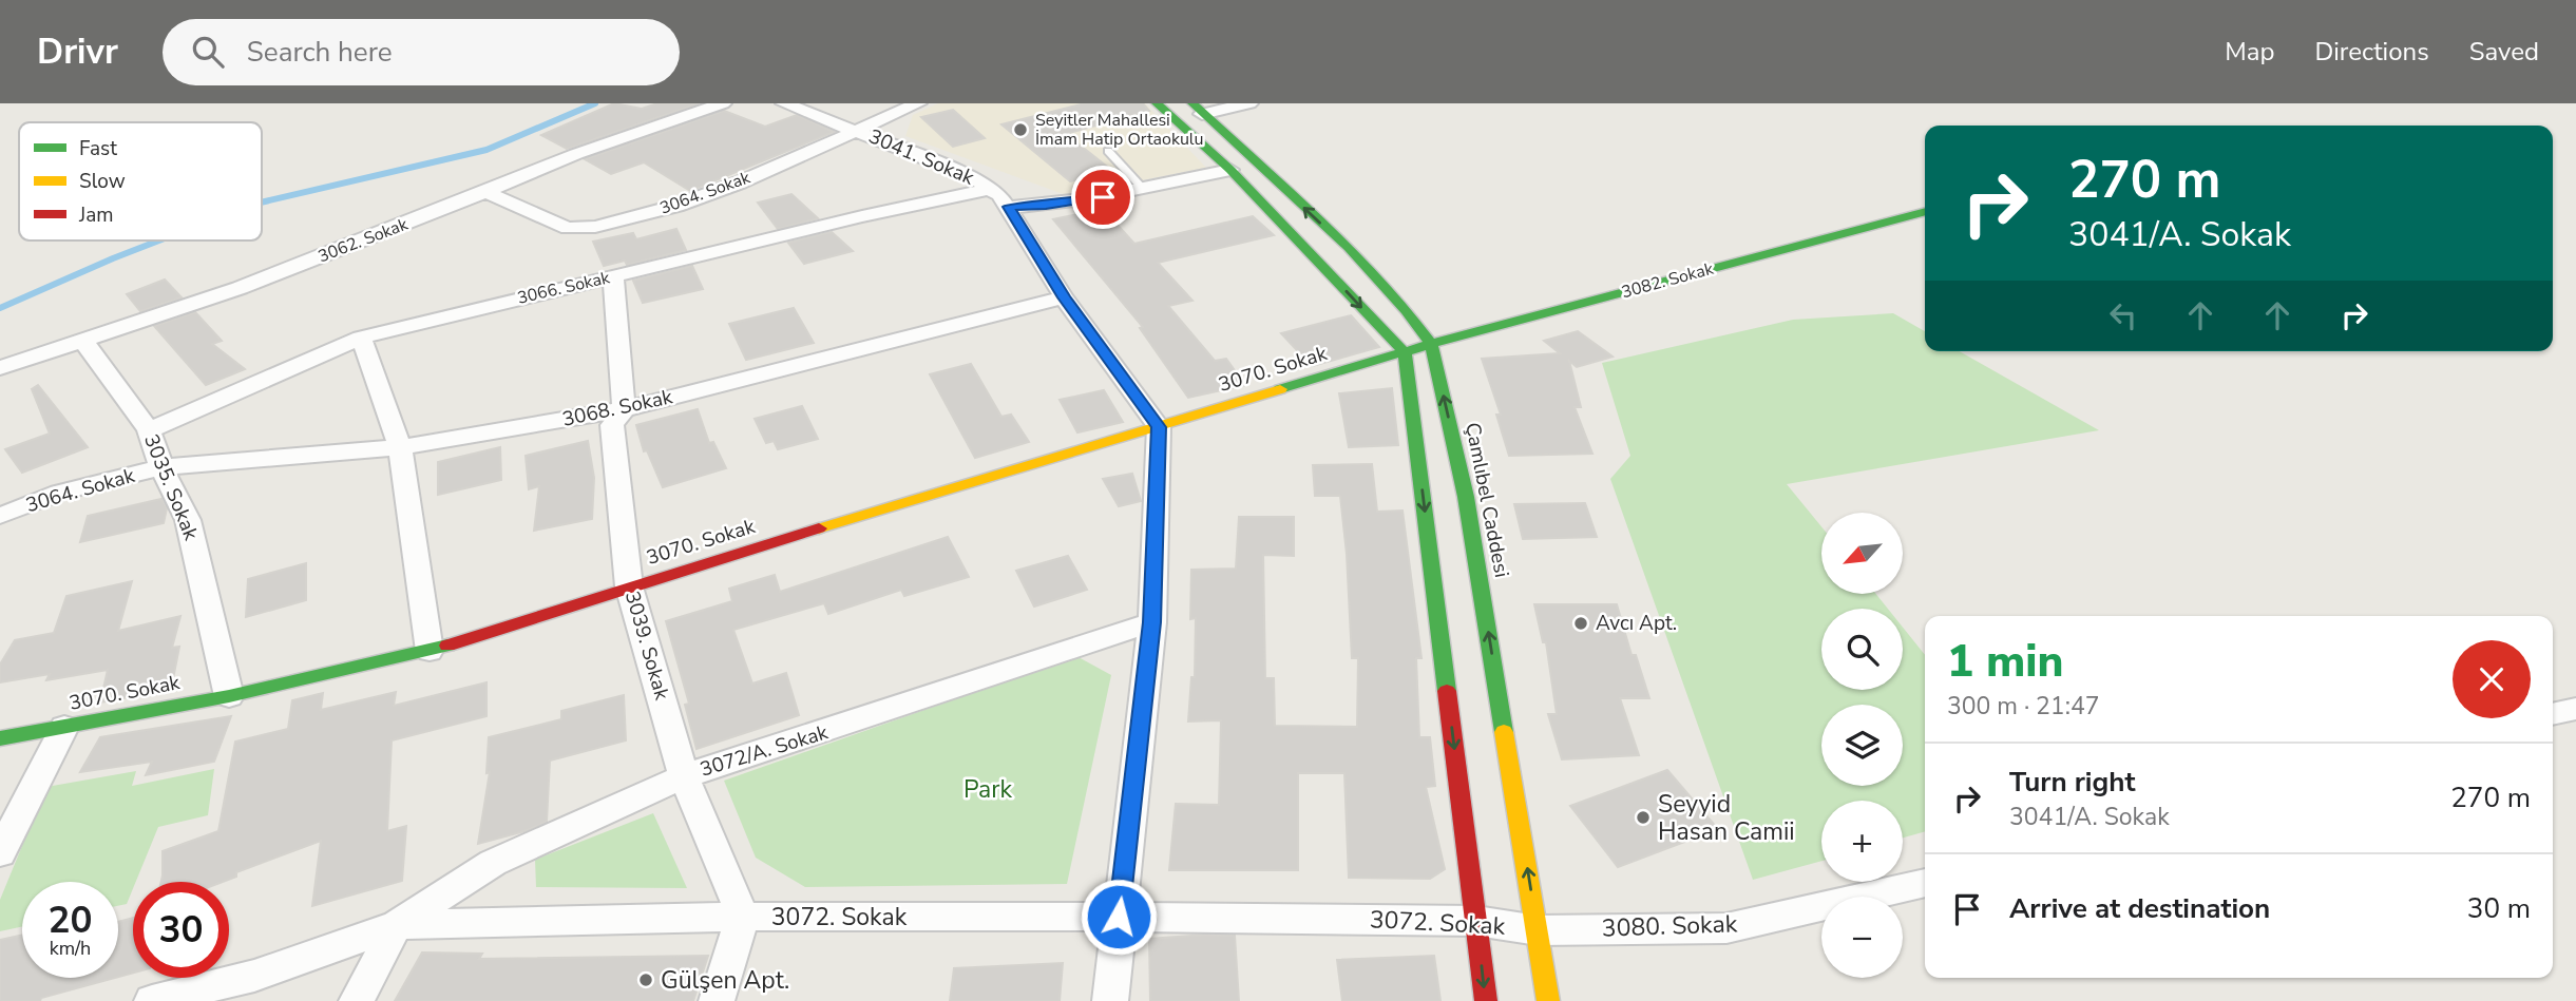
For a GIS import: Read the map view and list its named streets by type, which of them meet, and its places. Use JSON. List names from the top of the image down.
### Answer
{
  "streets": {
    "street": [
      "3041. Sokak",
      "3064. Sokak",
      "3062. Sokak",
      "3082. Sokak",
      "3066. Sokak",
      "3070. Sokak",
      "3068. Sokak",
      "3035. Sokak",
      "Çamlıbel Caddesi",
      "3039. Sokak",
      "3072/A. Sokak",
      "3072. Sokak",
      "3080. Sokak"
    ]
  },
  "crossings": [
    ["3041. Sokak", "3064. Sokak"],
    ["3041. Sokak", "3066. Sokak"],
    ["3041. Sokak", "3070. Sokak"],
    ["3041. Sokak", "3068. Sokak"],
    ["3064. Sokak", "3062. Sokak"],
    ["3064. Sokak", "3068. Sokak"],
    ["3064. Sokak", "3035. Sokak"],
    ["3062. Sokak", "3035. Sokak"],
    ["3082. Sokak", "3070. Sokak"],
    ["3082. Sokak", "Çamlıbel Caddesi"],
    ["3066. Sokak", "3035. Sokak"],
    ["3066. Sokak", "3039. Sokak"],
    ["3070. Sokak", "3035. Sokak"],
    ["3070. Sokak", "3039. Sokak"],
    ["3068. Sokak", "3035. Sokak"],
    ["3068. Sokak", "3039. Sokak"],
    ["Çamlıbel Caddesi", "3072. Sokak"],
    ["Çamlıbel Caddesi", "3080. Sokak"],
    ["3039. Sokak", "3072/A. Sokak"],
    ["3039. Sokak", "3072. Sokak"],
    ["3072/A. Sokak", "3072. Sokak"],
    ["3072. Sokak", "3080. Sokak"]
  ],
  "parks": ["Park"],
  "places": [
    "Seyitler Mahallesi İmam Hatip Ortaokulu",
    "Avcı Apt.",
    "Seyyid Hasan Camii",
    "Gülşen Apt."
  ],
  "legend": ["Fast", "Slow", "Jam"],
  "north": "bottom left",
  "page": {
    "header": "Drivr",
    "search": "Search here",
    "nav": ["Map", "Directions", "Saved"],
    "turn": ["270 m", "3041/A. Sokak"],
    "map_buttons": ["+", "−"],
    "heading": ["1 min", "300 m · 21:47"],
    "list": [
      {
        "name": "Turn right",
        "note": "3041/A. Sokak",
        "value": "270 m"
      },
      {
        "name": "Arrive at destination",
        "value": "30 m"
      }
    ],
    "speed": "20 km/h",
    "limit": "30"
  }
}
